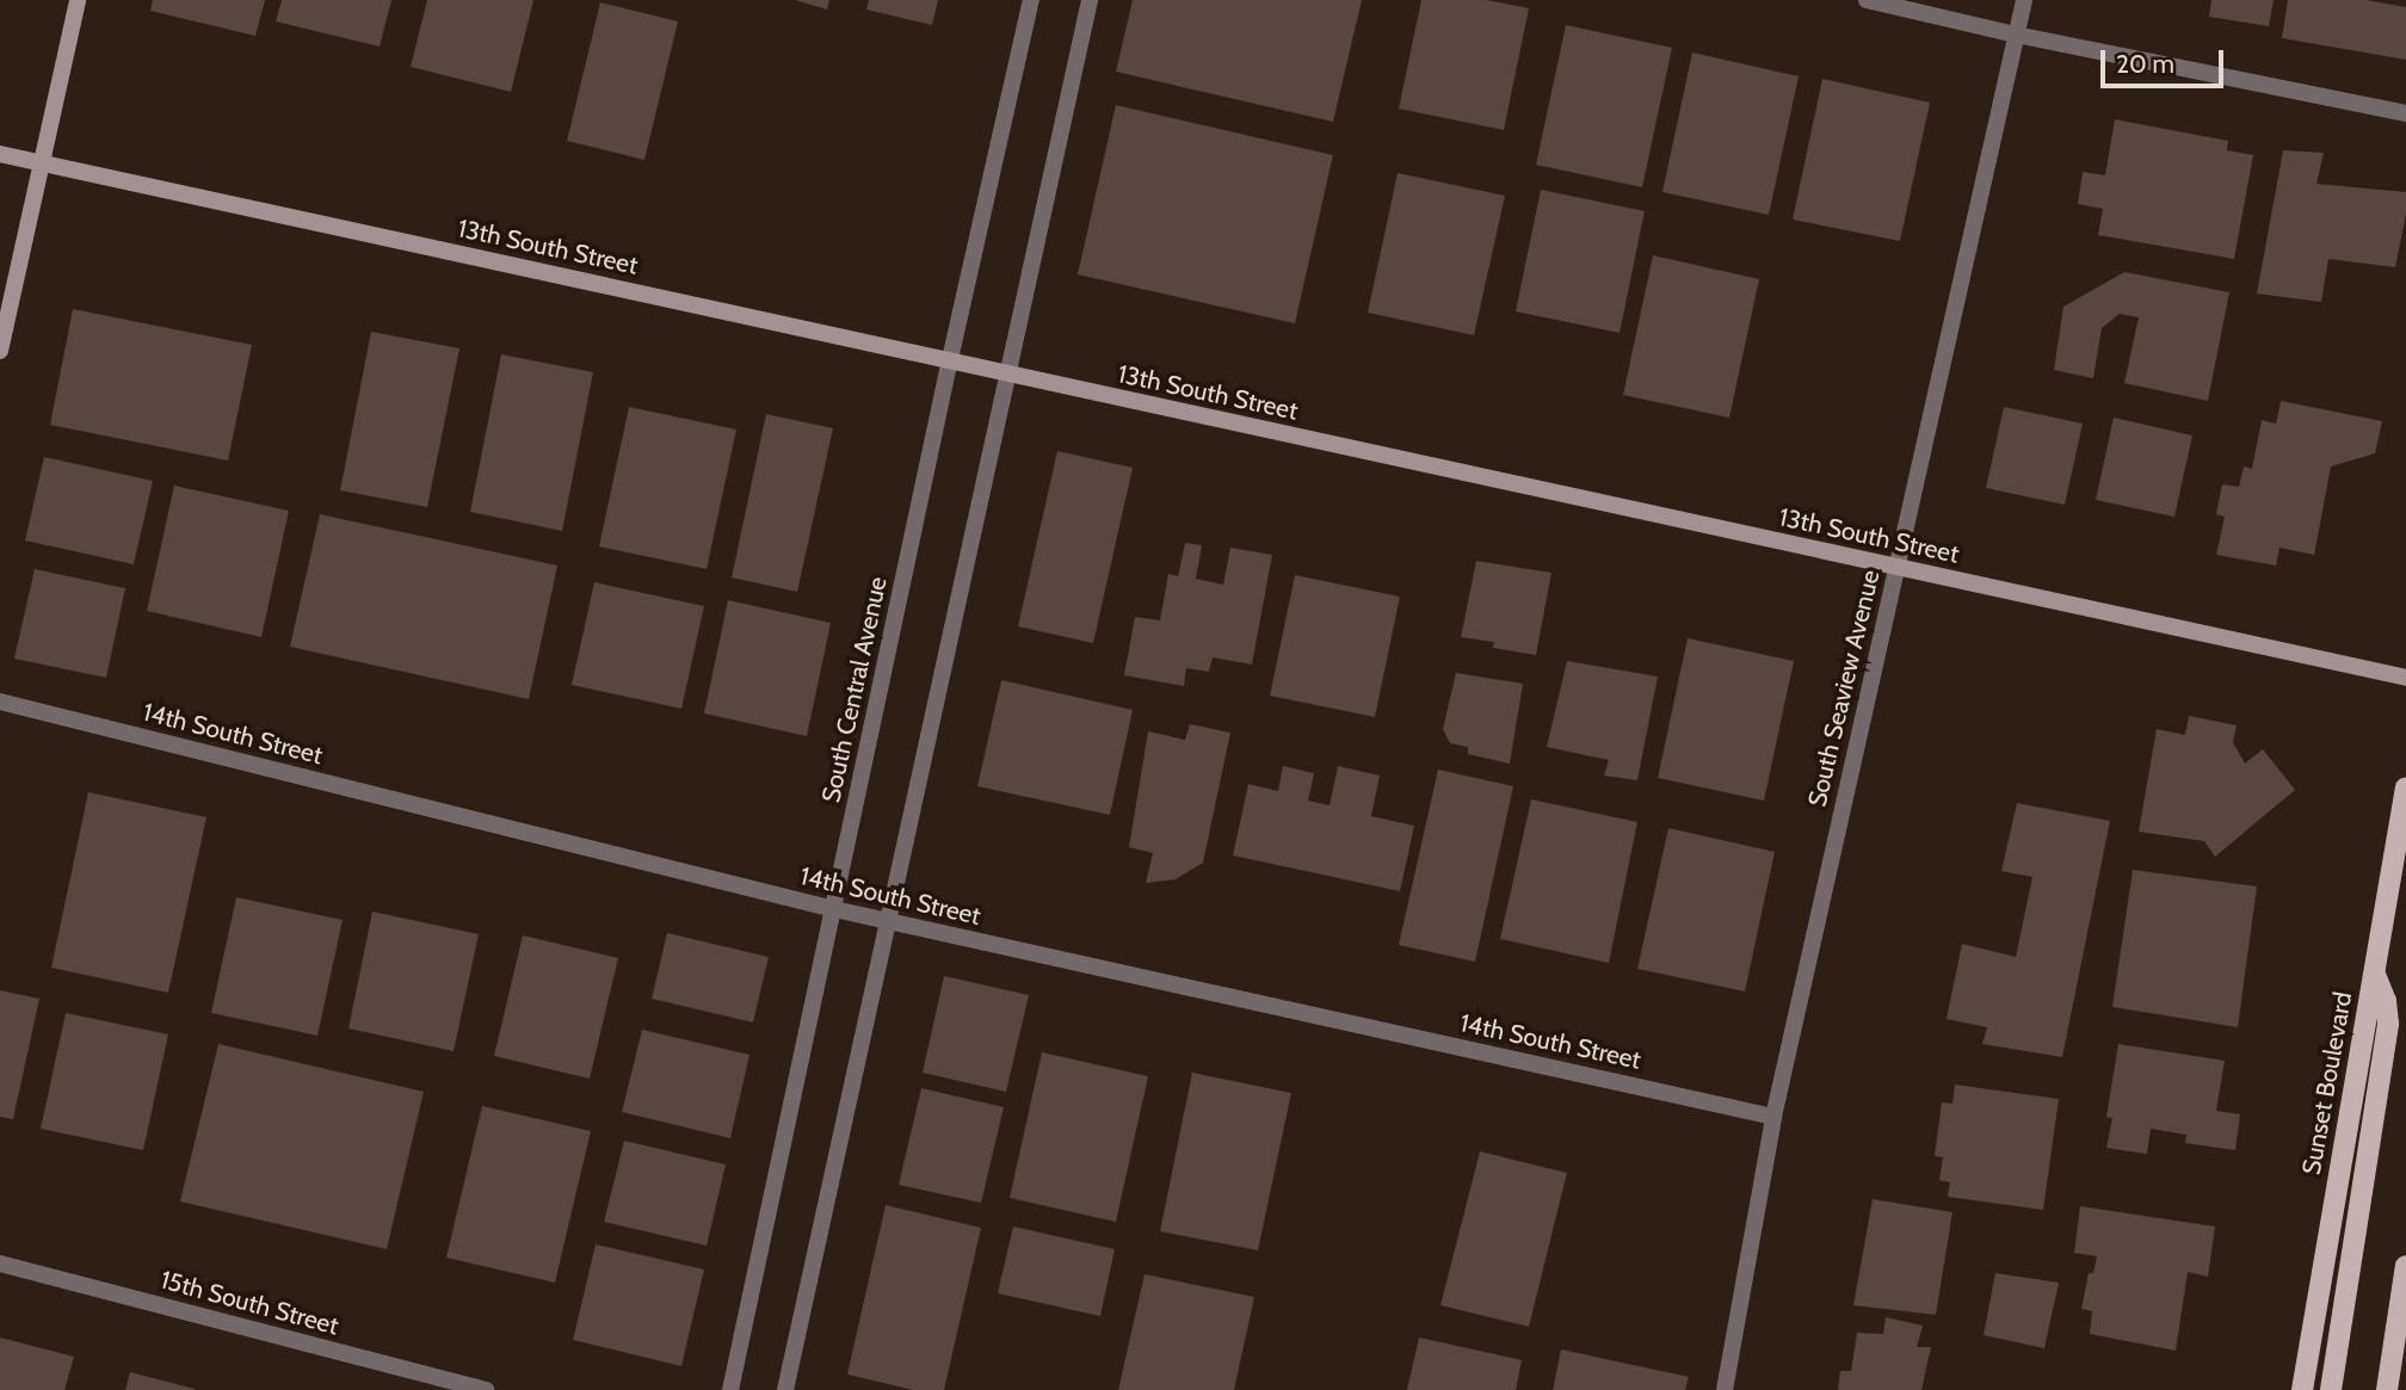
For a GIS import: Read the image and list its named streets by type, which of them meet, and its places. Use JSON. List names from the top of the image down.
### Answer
{
  "streets": {
    "main road": ["Sunset Boulevard"],
    "street": [
      "13th South Street",
      "South Seaview Avenue",
      "South Central Avenue",
      "14th South Street",
      "15th South Street"
    ]
  },
  "crossings": [
    ["13th South Street", "South Seaview Avenue"],
    ["13th South Street", "South Central Avenue"],
    ["South Seaview Avenue", "14th South Street"],
    ["South Central Avenue", "14th South Street"]
  ],
  "scale_bar": "20 m"
}
